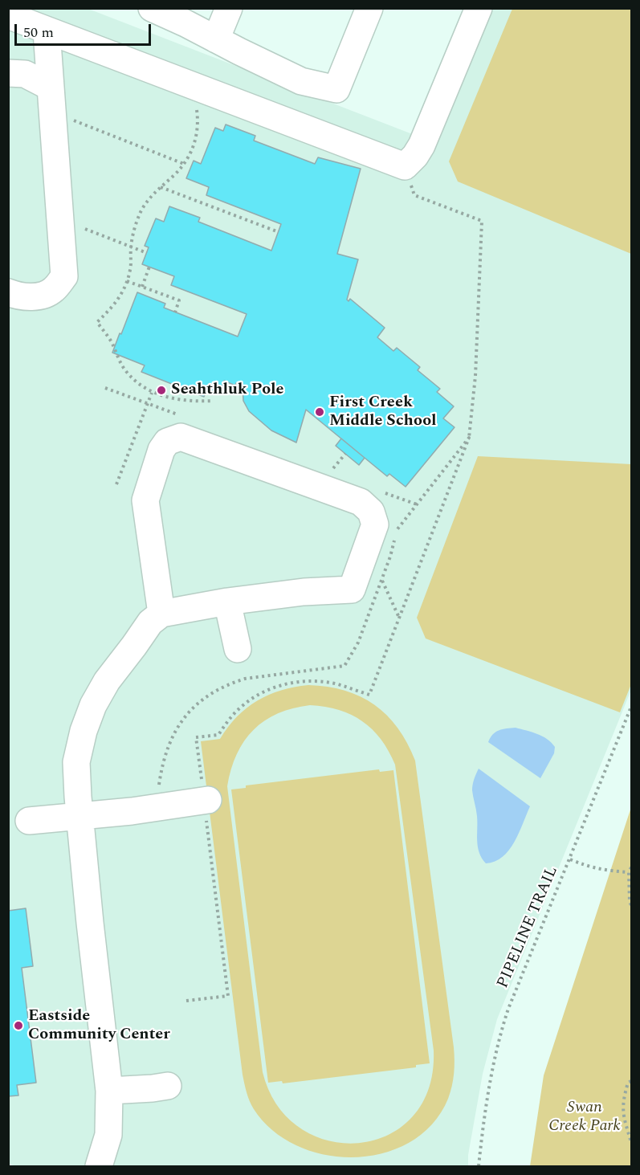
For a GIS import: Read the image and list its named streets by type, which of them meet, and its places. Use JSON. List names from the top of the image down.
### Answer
{
  "streets": {
    "path": ["PIPELINE TRAIL"]
  },
  "parks": ["Swan Creek Park"],
  "places": ["Seahthluk Pole", "First Creek Middle School", "Eastside Community Center"],
  "scale_bar": "50 m"
}
